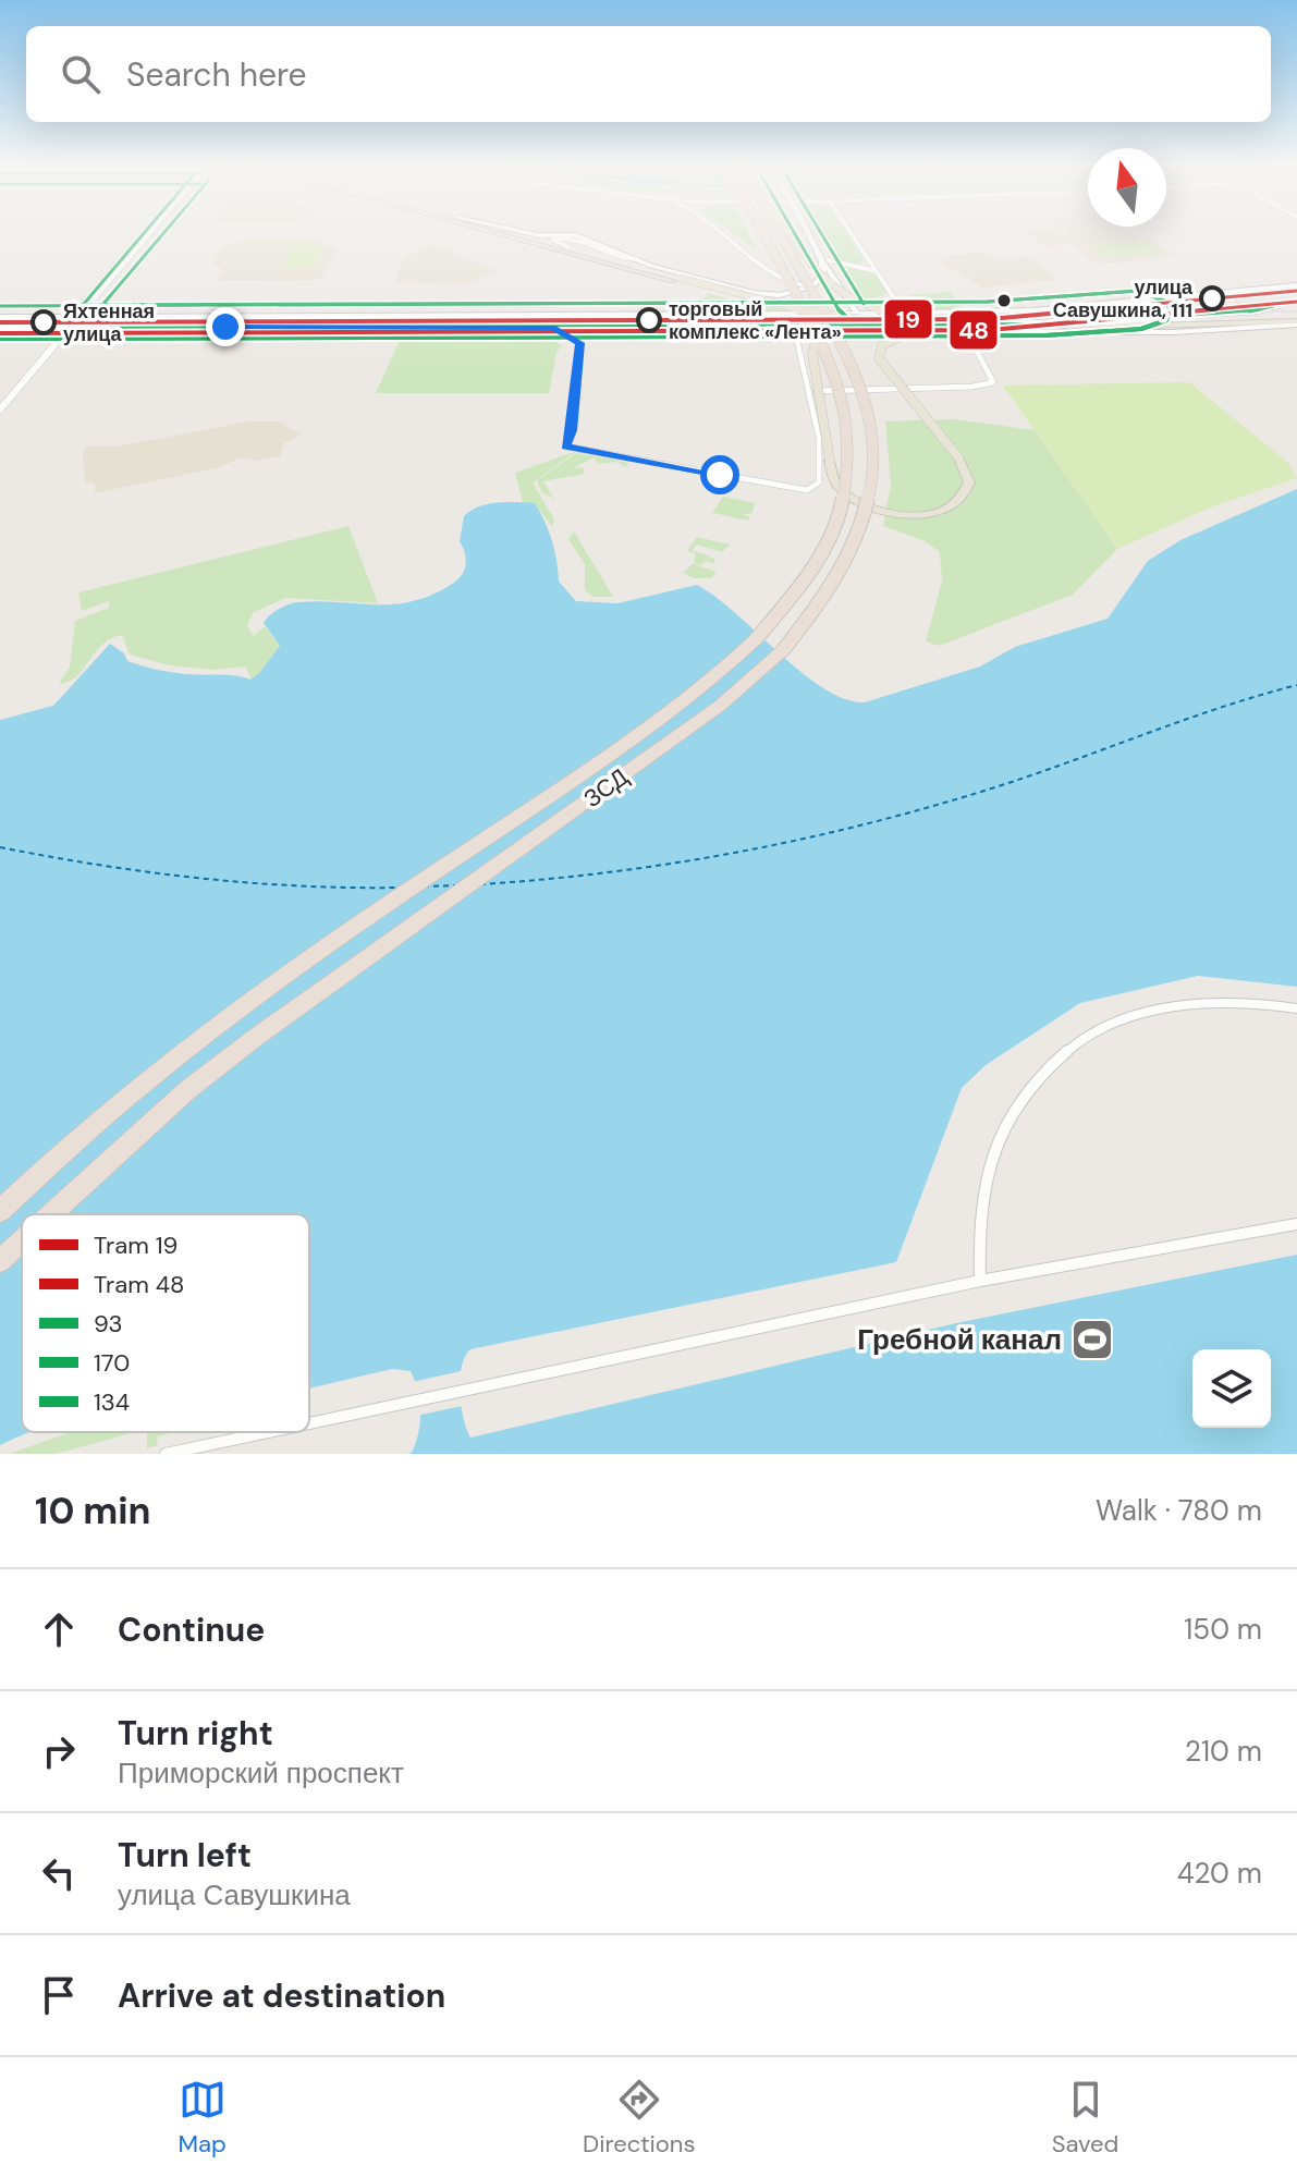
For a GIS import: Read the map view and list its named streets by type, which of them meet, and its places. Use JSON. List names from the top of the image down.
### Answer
{
  "streets": {
    "highway": ["ЗСД"]
  },
  "places": {
    "other": ["улица Савушкина, 111", "торговый комплекс «Лента»", "Яхтенная улица"],
    "sports": ["Гребной канал"]
  },
  "lines": [
    "transit line 93",
    "transit line 170",
    "transit line 134",
    "tram line 19",
    "tram line 48"
  ],
  "legend": [
    "Tram 19",
    "Tram 48",
    "93",
    "170",
    "134"
  ],
  "north": "top",
  "page": {
    "search": "Search here",
    "heading": ["10 min", "Walk · 780 m"],
    "list": [
      ["Continue", "150 m"],
      ["Turn right", "Приморский проспект", "210 m"],
      ["Turn left", "улица Савушкина", "420 m"],
      "Arrive at destination"
    ],
    "nav": ["Map", "Directions", "Saved"]
  }
}
